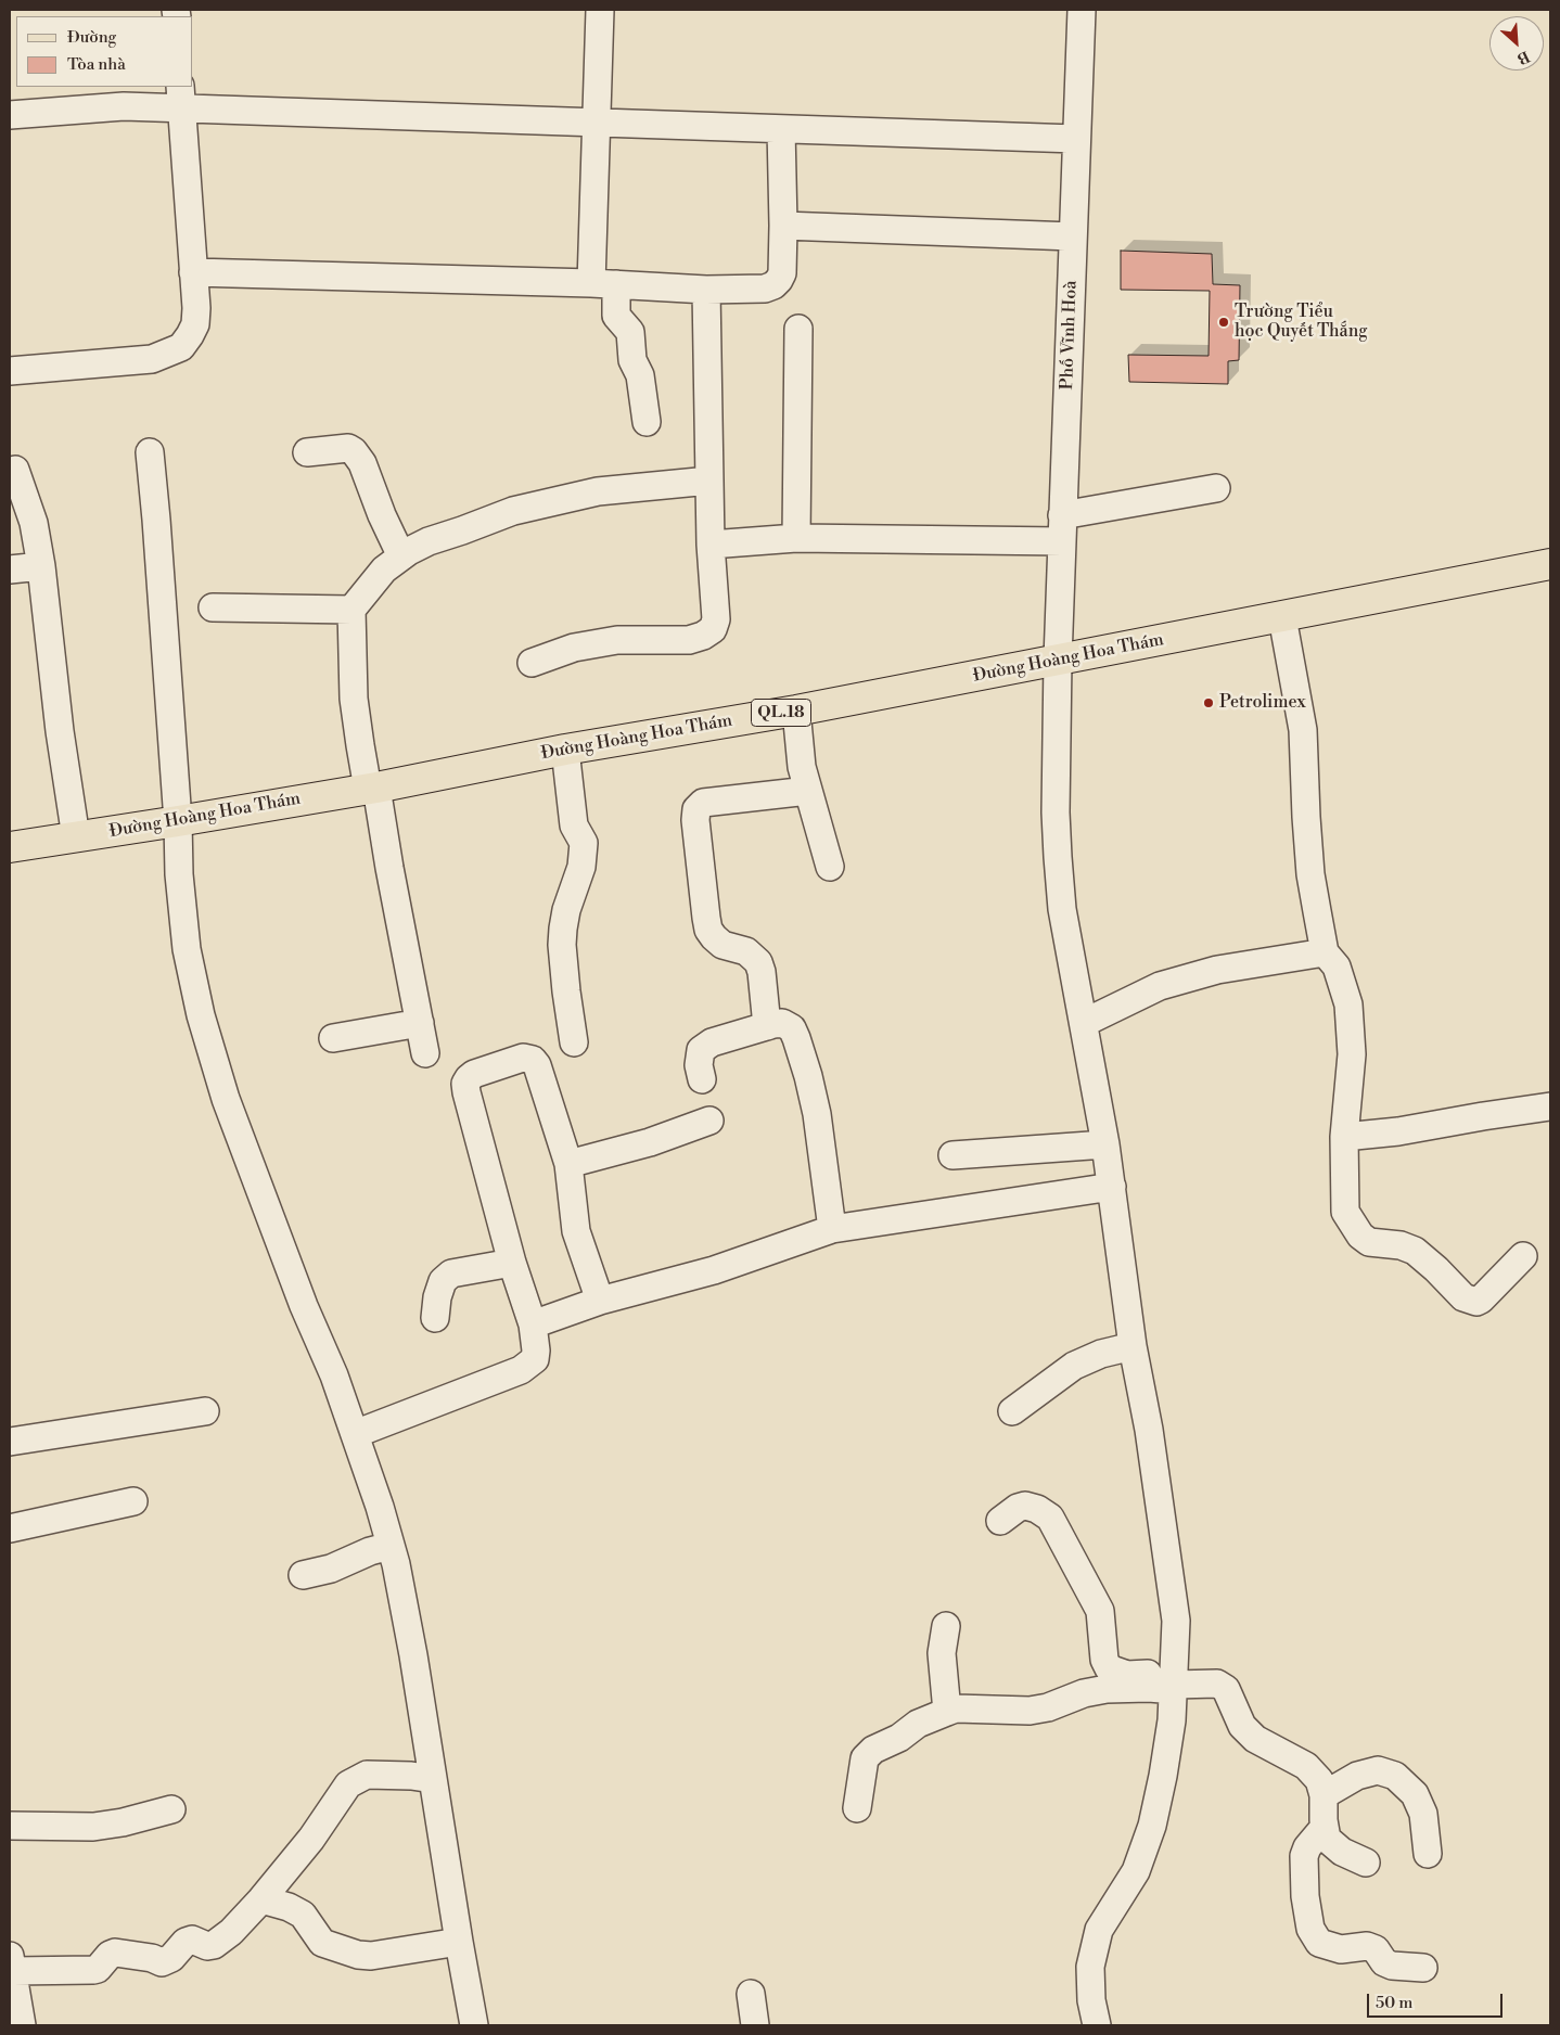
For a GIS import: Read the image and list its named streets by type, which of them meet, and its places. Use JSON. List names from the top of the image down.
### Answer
{
  "streets": {
    "main road": ["Đường Hoàng Hoa Thám", "QL.18"],
    "street": ["Phố Vĩnh Hoà"]
  },
  "crossings": [
    ["Phố Vĩnh Hoà", "Đường Hoàng Hoa Thám"]
  ],
  "places": ["Trường Tiểu học Quyết Thắng", "Petrolimex"],
  "legend": ["Đường", "Tòa nhà"],
  "scale_bar": "50 m",
  "north": "bottom right"
}
